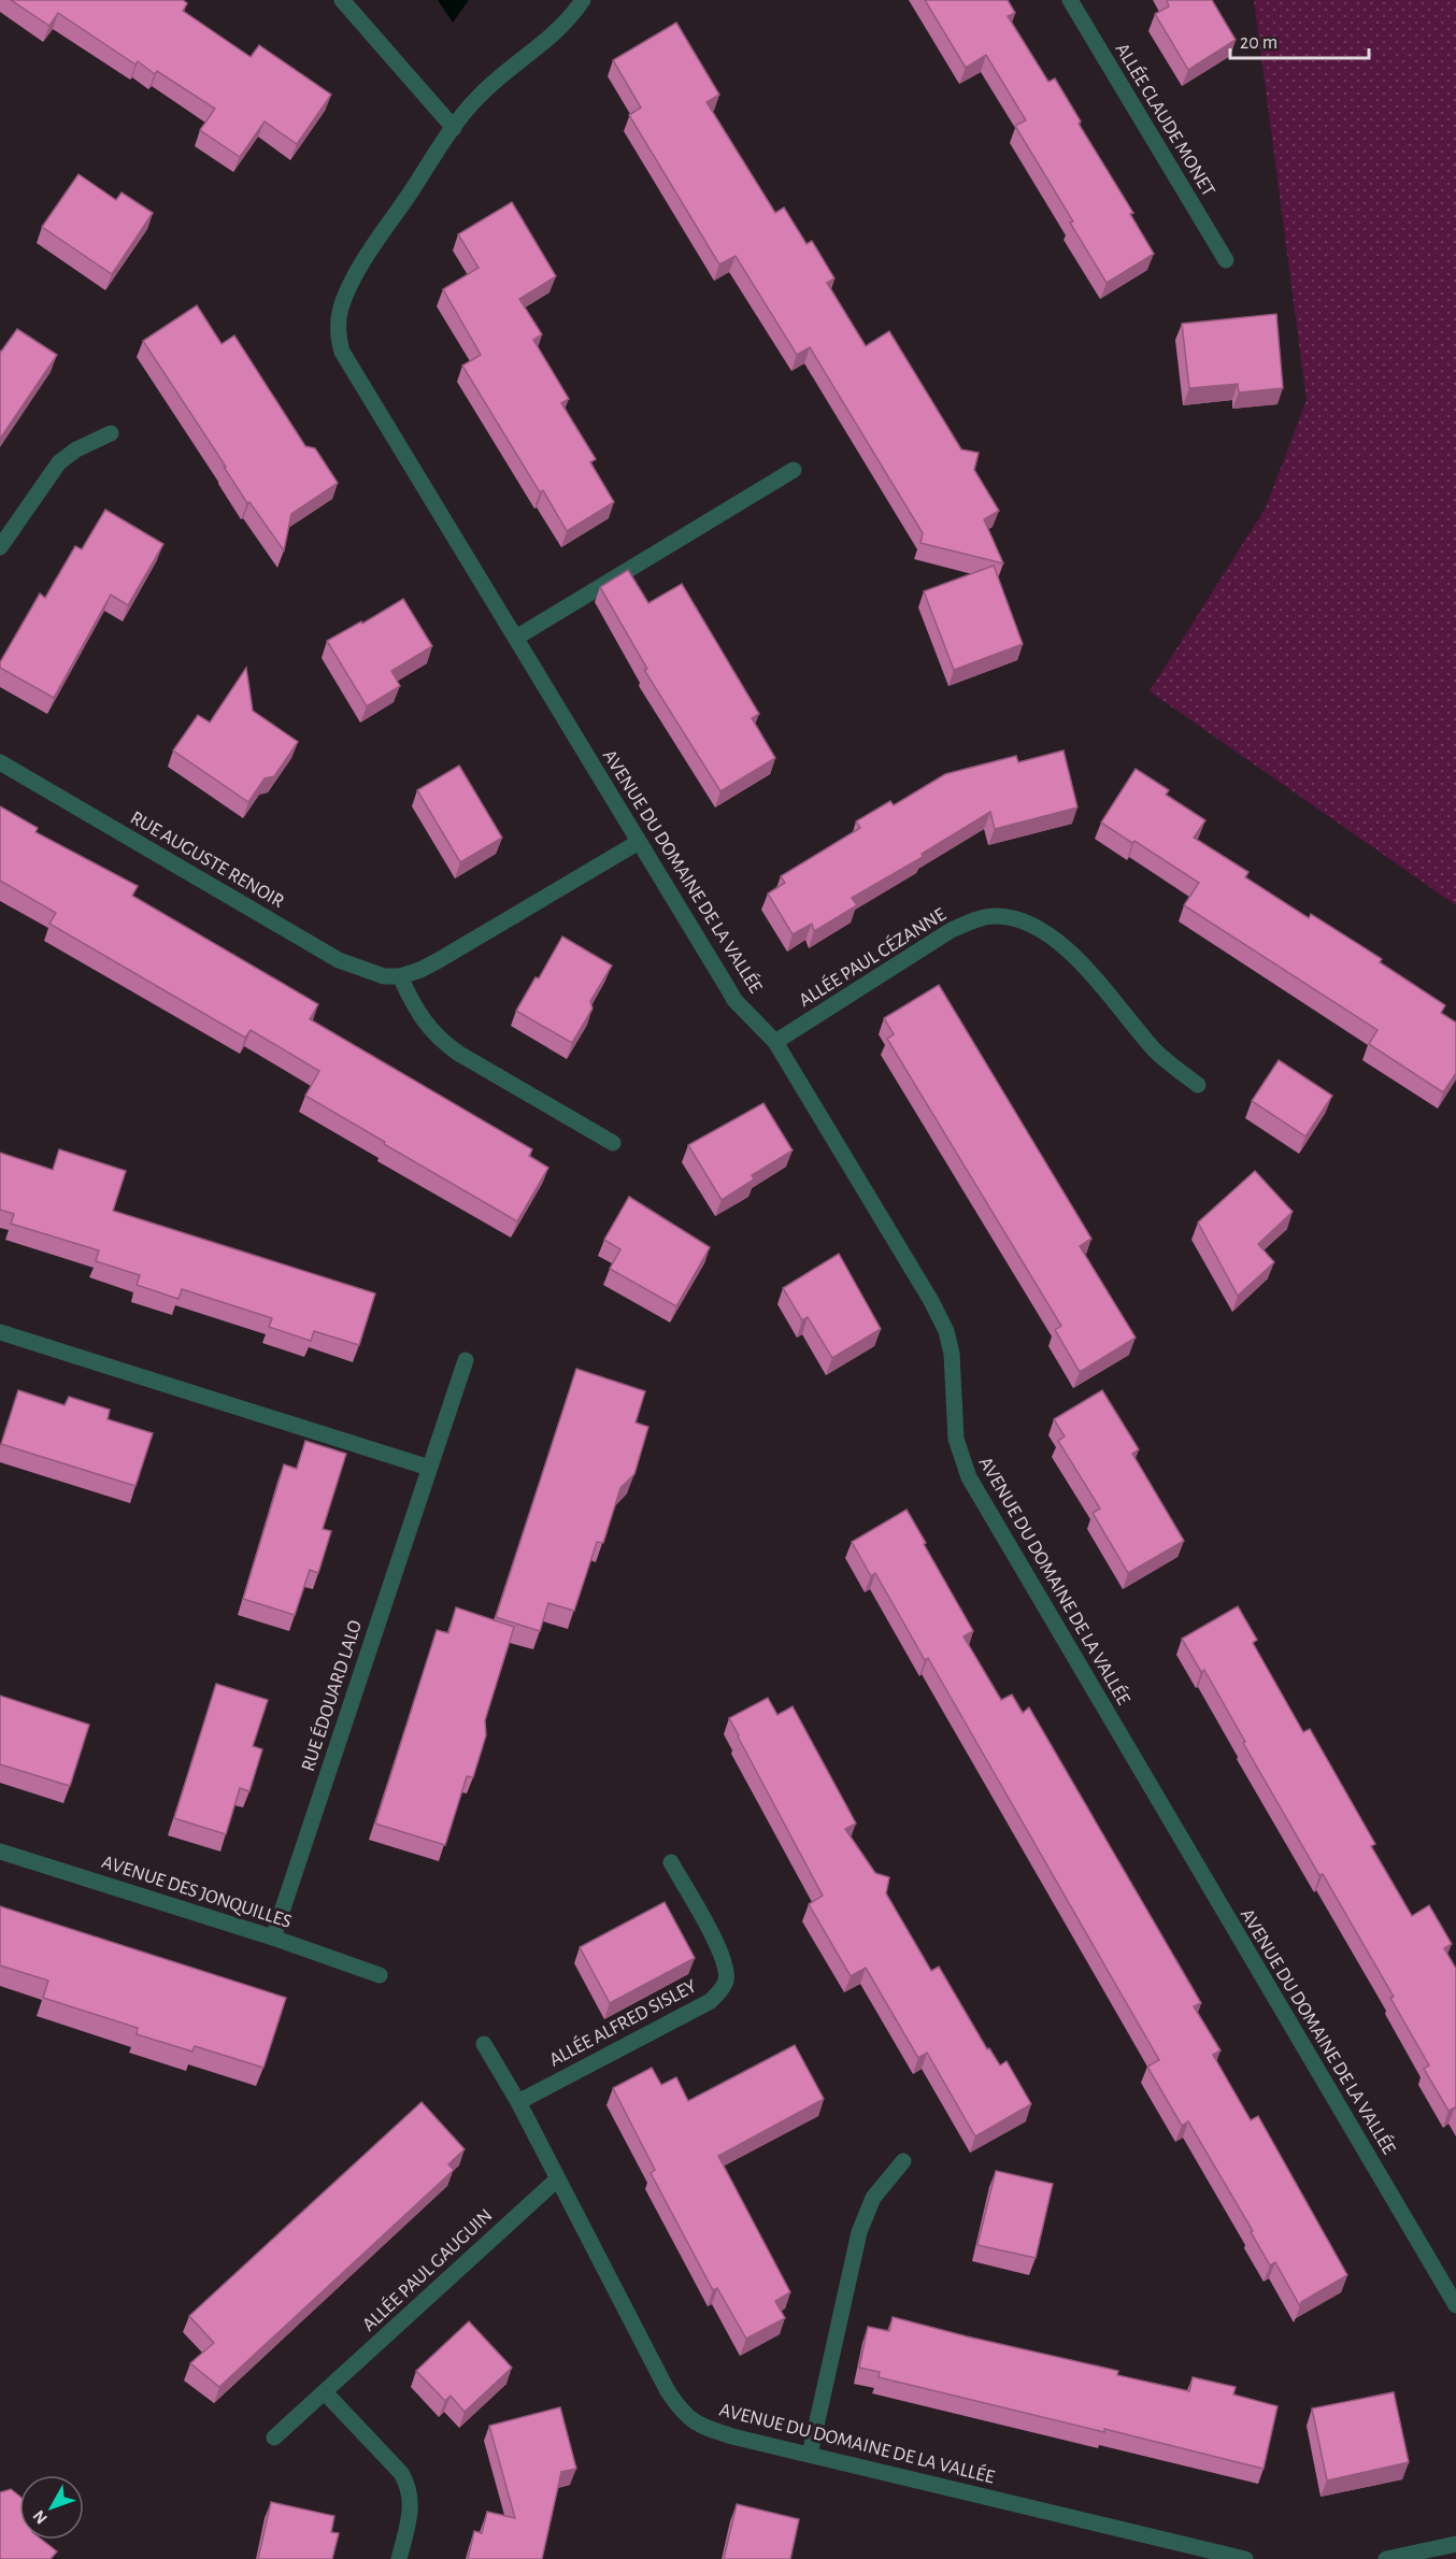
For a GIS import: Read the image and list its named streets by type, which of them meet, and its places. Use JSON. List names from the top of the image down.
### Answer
{
  "streets": {
    "street": [
      "ALLÉE CLAUDE MONET",
      "RUE AUGUSTE RENOIR",
      "AVENUE DU DOMAINE DE LA VALLÉE",
      "ALLÉE PAUL CÉZANNE",
      "RUE ÉDOUARD LALO",
      "AVENUE DES JONQUILLES",
      "ALLÉE ALFRED SISLEY",
      "ALLÉE PAUL GAUGUIN"
    ]
  },
  "crossings": [
    ["AVENUE DU DOMAINE DE LA VALLÉE", "ALLÉE PAUL CÉZANNE"],
    ["AVENUE DU DOMAINE DE LA VALLÉE", "ALLÉE ALFRED SISLEY"],
    ["AVENUE DU DOMAINE DE LA VALLÉE", "ALLÉE PAUL GAUGUIN"],
    ["RUE ÉDOUARD LALO", "AVENUE DES JONQUILLES"]
  ],
  "scale_bar": "20 m",
  "north": "bottom left"
}
